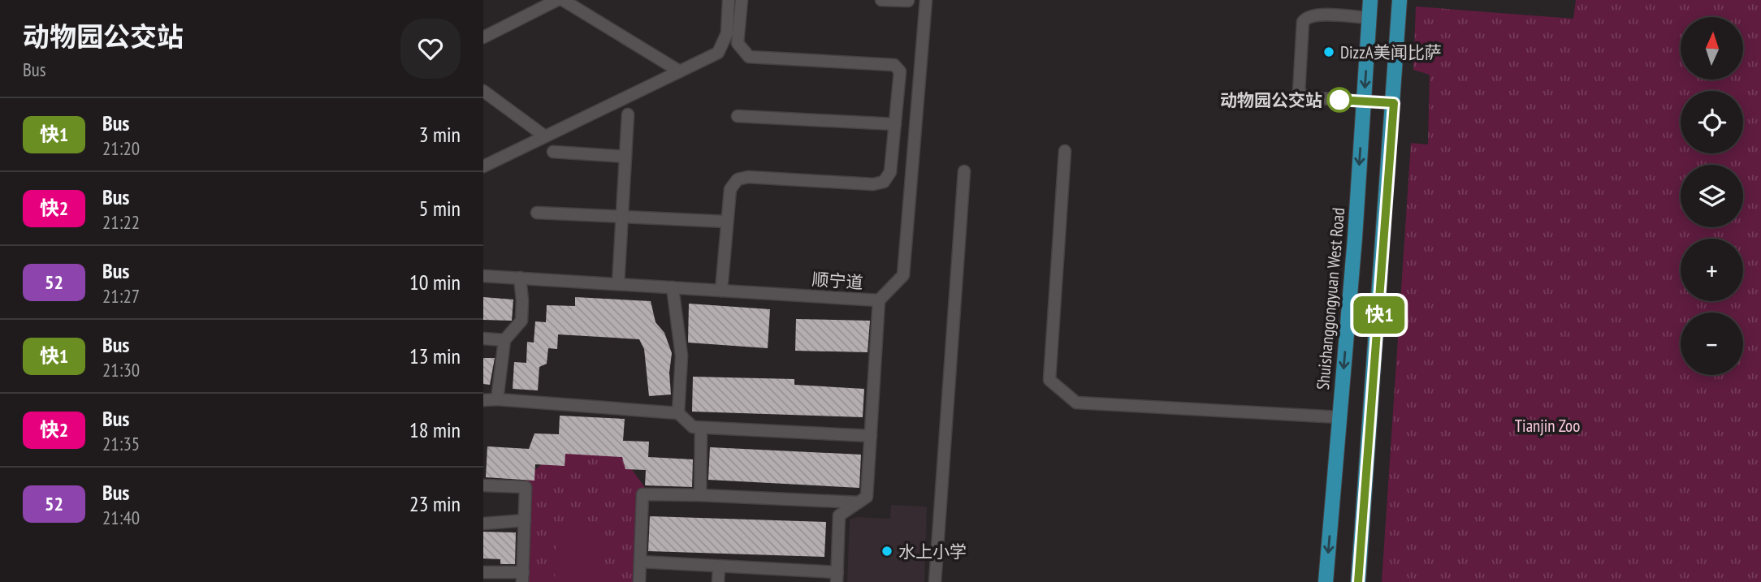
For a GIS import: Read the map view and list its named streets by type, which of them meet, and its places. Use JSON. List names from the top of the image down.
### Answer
{
  "streets": {
    "main road": ["Shuishanggongyuan West Road"],
    "street": ["顺宁道"]
  },
  "parks": ["Tianjin Zoo"],
  "places": ["DizzA美闻比萨", "动物园公交站", "水上小学"],
  "lines": ["bus line 快1"],
  "north": "top",
  "page": {
    "heading": ["动物园公交站", "Bus"],
    "on_map": "快1",
    "map_buttons": ["+", "−"],
    "list": [
      {
        "mark": "快1",
        "name": "Bus",
        "note": "21:20",
        "value": "3 min"
      },
      {
        "mark": "快2",
        "name": "Bus",
        "note": "21:22",
        "value": "5 min"
      },
      {
        "mark": "52",
        "name": "Bus",
        "note": "21:27",
        "value": "10 min"
      },
      {
        "mark": "快1",
        "name": "Bus",
        "note": "21:30",
        "value": "13 min"
      },
      {
        "mark": "快2",
        "name": "Bus",
        "note": "21:35",
        "value": "18 min"
      },
      {
        "mark": "52",
        "name": "Bus",
        "note": "21:40",
        "value": "23 min"
      }
    ]
  }
}
